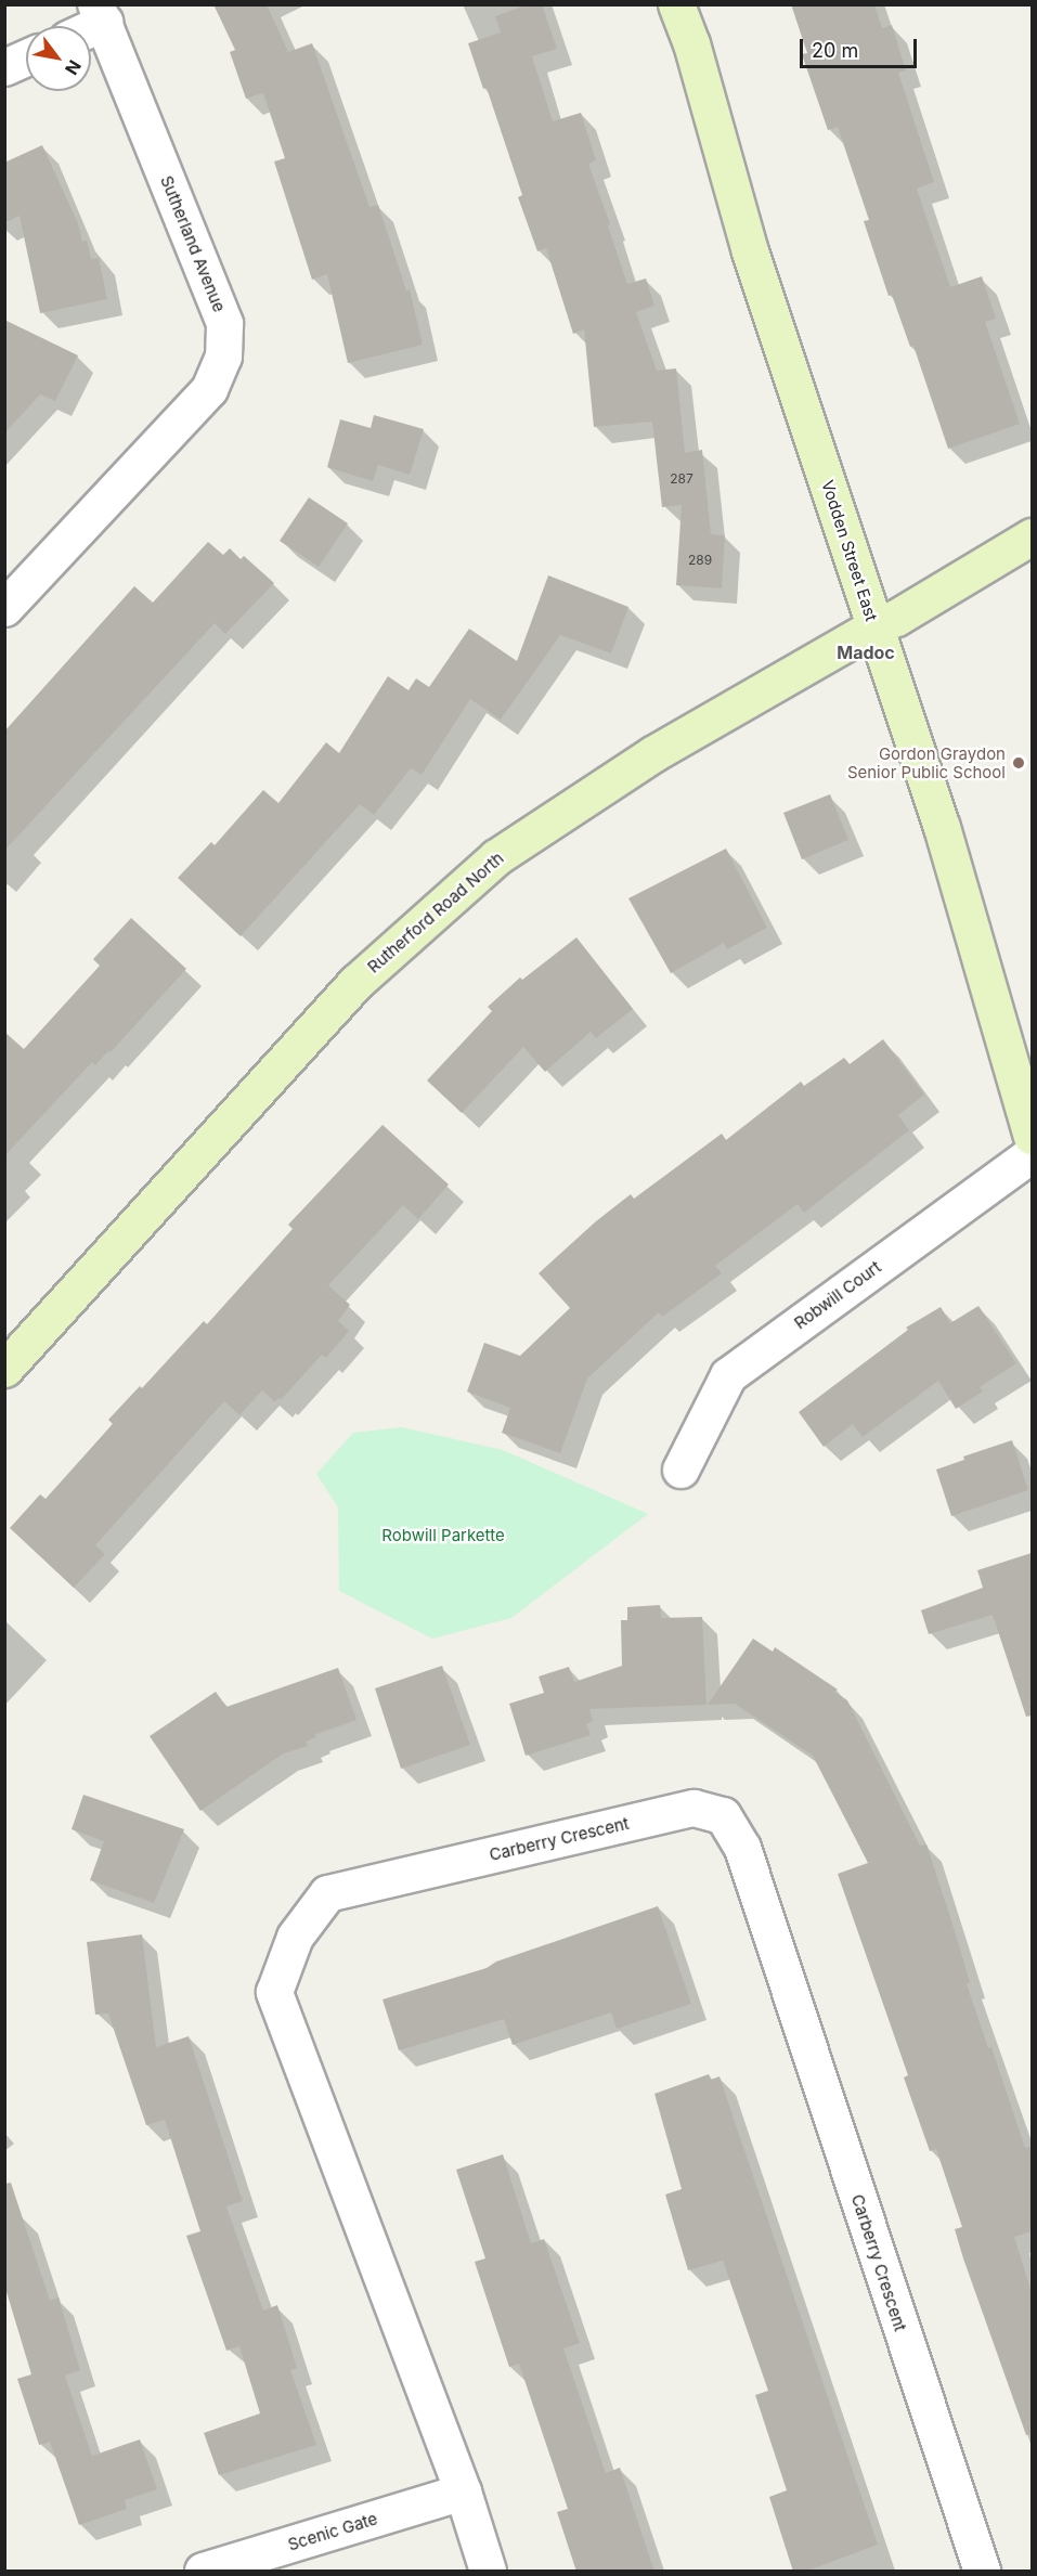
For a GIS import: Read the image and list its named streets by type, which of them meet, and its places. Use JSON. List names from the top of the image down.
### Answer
{
  "streets": {
    "street": [
      "Sutherland Avenue",
      "Vodden Street East",
      "Rutherford Road North",
      "Robwill Court",
      "Carberry Crescent",
      "Scenic Gate"
    ]
  },
  "crossings": [
    ["Vodden Street East", "Rutherford Road North"],
    ["Carberry Crescent", "Scenic Gate"]
  ],
  "districts": ["Madoc"],
  "parks": ["Robwill Parkette"],
  "places": ["Gordon Graydon Senior Public School"],
  "house_numbers": ["287", "289"],
  "scale_bar": "20 m",
  "north": "bottom right"
}
